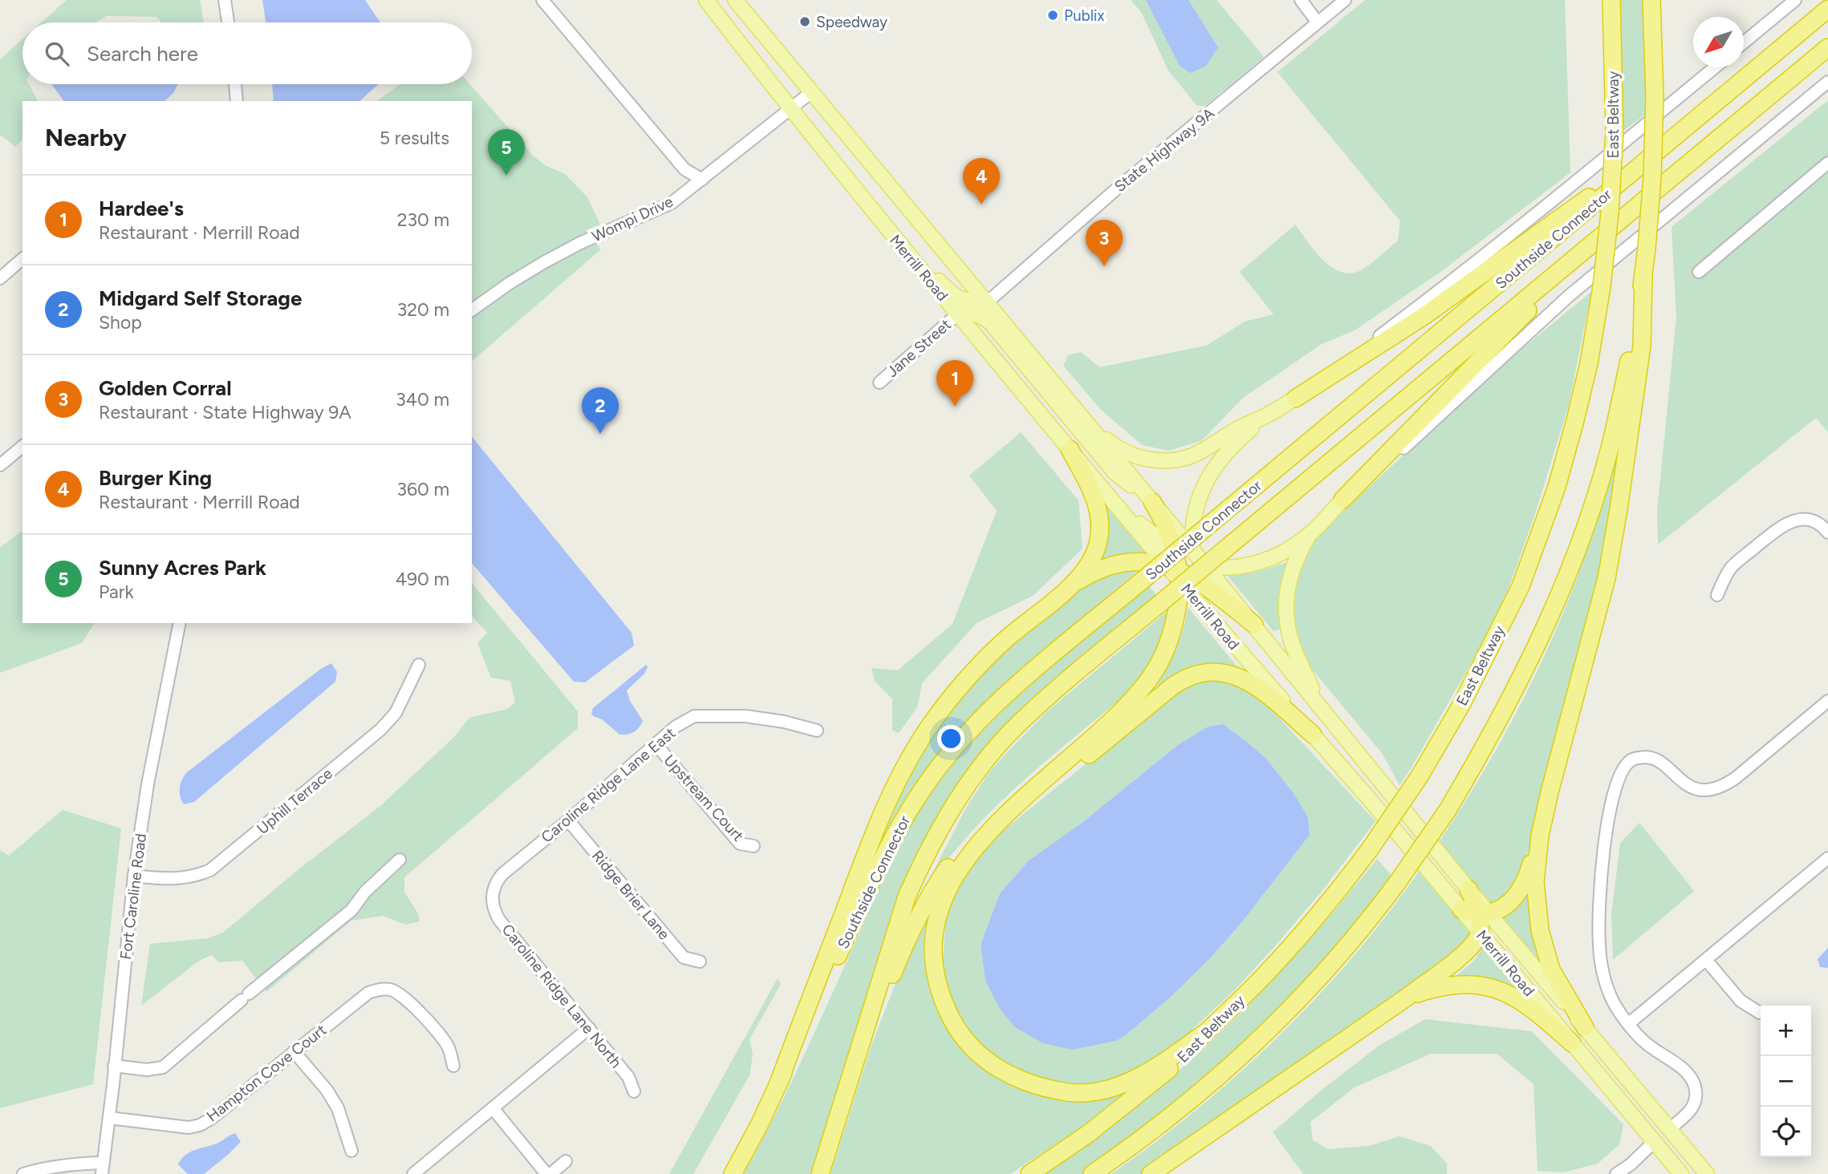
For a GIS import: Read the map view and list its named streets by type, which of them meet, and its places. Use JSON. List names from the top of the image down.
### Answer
{
  "streets": {
    "highway": ["East Beltway", "Southside Connector"],
    "main road": ["Merrill Road"],
    "street": [
      "State Highway 9A",
      "Wompi Drive",
      "Jane Street",
      "Caroline Ridge Lane East",
      "Upstream Court",
      "Uphill Terrace",
      "Ridge Brier Lane",
      "Fort Caroline Road",
      "Caroline Ridge Lane North",
      "Hampton Cove Court"
    ]
  },
  "crossings": [
    ["State Highway 9A", "Merrill Road"],
    ["Wompi Drive", "Merrill Road"],
    ["Merrill Road", "Jane Street"],
    ["Caroline Ridge Lane East", "Upstream Court"],
    ["Caroline Ridge Lane East", "Ridge Brier Lane"],
    ["Caroline Ridge Lane East", "Caroline Ridge Lane North"],
    ["Uphill Terrace", "Fort Caroline Road"],
    ["Fort Caroline Road", "Hampton Cove Court"]
  ],
  "places": ["Publix", "Speedway"],
  "north": "bottom left",
  "page": {
    "search": "Search here",
    "heading": ["Nearby", "5 results"],
    "pins": [
      "5",
      "4",
      "3",
      "1",
      "2"
    ],
    "list": [
      {
        "mark": "1",
        "name": "Hardee's",
        "note": "Restaurant · Merrill Road",
        "value": "230 m"
      },
      {
        "mark": "2",
        "name": "Midgard Self Storage",
        "note": "Shop",
        "value": "320 m"
      },
      {
        "mark": "3",
        "name": "Golden Corral",
        "note": "Restaurant · State Highway 9A",
        "value": "340 m"
      },
      {
        "mark": "4",
        "name": "Burger King",
        "note": "Restaurant · Merrill Road",
        "value": "360 m"
      },
      {
        "mark": "5",
        "name": "Sunny Acres Park",
        "note": "Park",
        "value": "490 m"
      }
    ],
    "map_buttons": ["+", "−"]
  }
}
